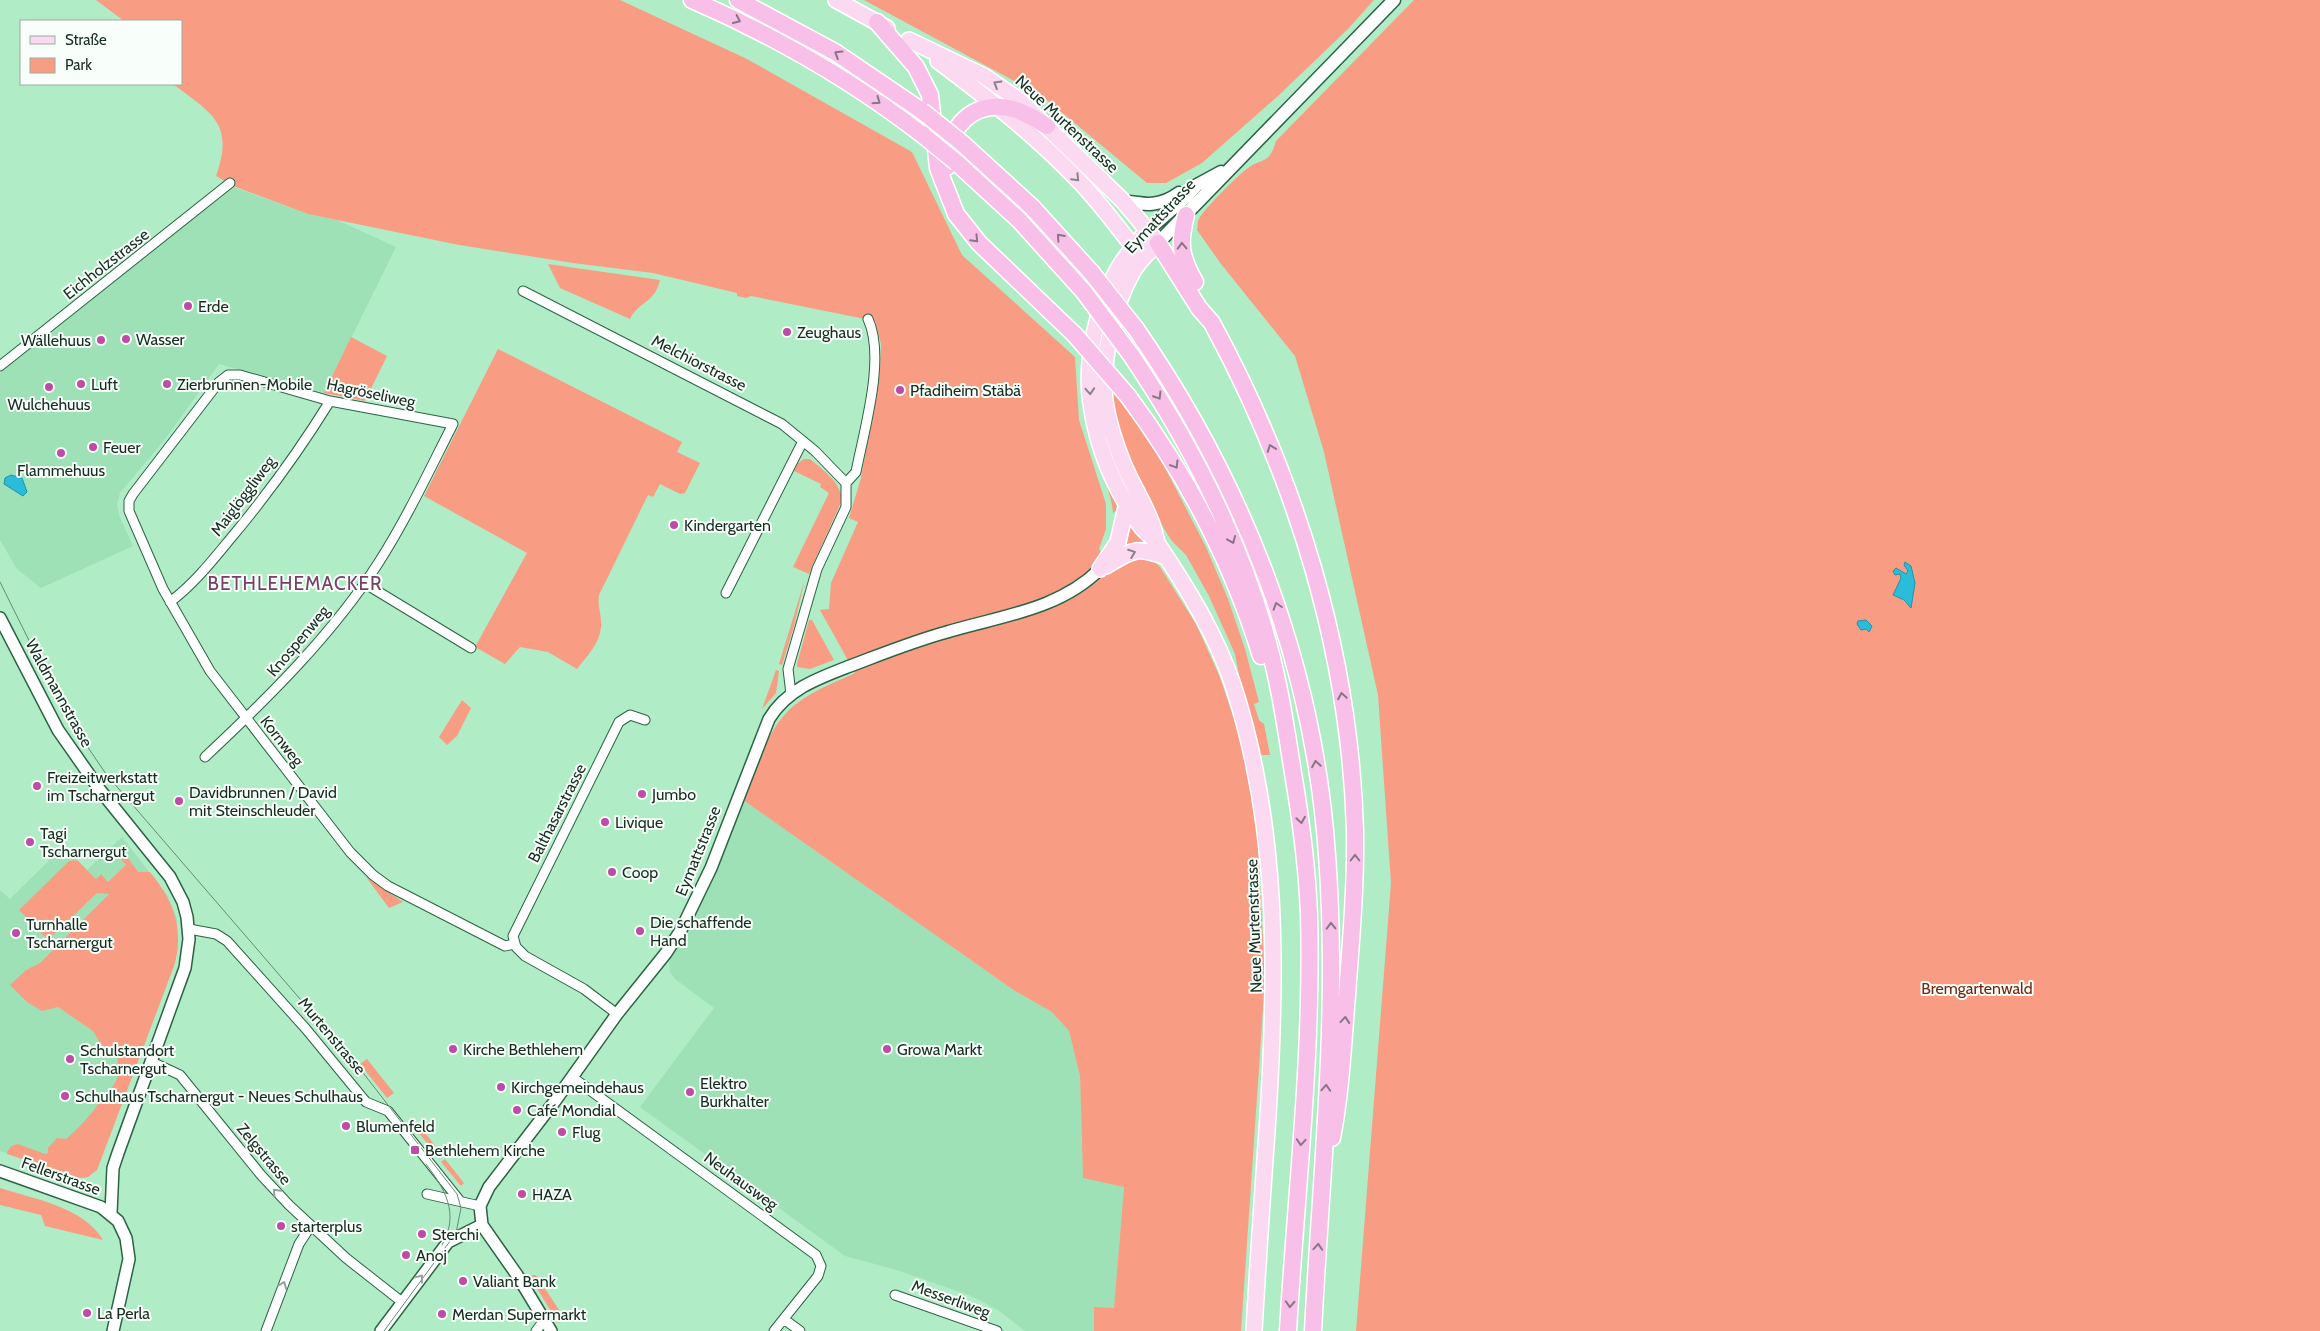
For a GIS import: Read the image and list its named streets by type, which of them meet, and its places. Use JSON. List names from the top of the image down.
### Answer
{
  "streets": {
    "main road": ["Neue Murtenstrasse", "Eymattstrasse"],
    "street": [
      "Eichholzstrasse",
      "Melchiorstrasse",
      "Hagröseliweg",
      "Maiglöggliweg",
      "Knospenweg",
      "Waldmannstrasse",
      "Kornweg",
      "Balthasarstrasse",
      "Murtenstrasse",
      "Zelgstrasse",
      "Fellerstrasse",
      "Neuhausweg",
      "Messerliweg"
    ]
  },
  "crossings": [
    ["Neue Murtenstrasse", "Eymattstrasse"],
    ["Eymattstrasse", "Kornweg"],
    ["Eymattstrasse", "Neuhausweg"],
    ["Hagröseliweg", "Maiglöggliweg"],
    ["Hagröseliweg", "Knospenweg"],
    ["Hagröseliweg", "Kornweg"],
    ["Maiglöggliweg", "Kornweg"],
    ["Knospenweg", "Kornweg"],
    ["Waldmannstrasse", "Murtenstrasse"],
    ["Waldmannstrasse", "Zelgstrasse"],
    ["Waldmannstrasse", "Fellerstrasse"],
    ["Kornweg", "Balthasarstrasse"]
  ],
  "one_way": ["Zelgstrasse"],
  "districts": ["BETHLEHEMACKER"],
  "parks": ["Bremgartenwald"],
  "places": {
    "other": [
      "Erde",
      "Zeughaus",
      "Wasser",
      "Wällehuus",
      "Luft",
      "Zierbrunnen-Mobile",
      "Wulchehuus",
      "Pfadiheim Stäbä",
      "Feuer",
      "Flammehuus",
      "Kindergarten",
      "Freizeitwerkstatt im Tscharnergut",
      "Jumbo",
      "Davidbrunnen / David mit Steinschleuder",
      "Livique",
      "Tagi Tscharnergut",
      "Coop",
      "Die schaffende Hand",
      "Turnhalle Tscharnergut",
      "Kirche Bethlehem",
      "Growa Markt",
      "Schulstandort Tscharnergut",
      "Kirchgemeindehaus",
      "Elektro Burkhalter",
      "Schulhaus Tscharnergut - Neues Schulhaus",
      "Café Mondial",
      "Blumenfeld",
      "Flug",
      "HAZA",
      "starterplus",
      "Sterchi",
      "Anoj",
      "Valiant Bank",
      "La Perla",
      "Merdan Supermarkt"
    ],
    "transit": ["Bethlehem Kirche"]
  },
  "legend": ["Straße", "Park"]
}
